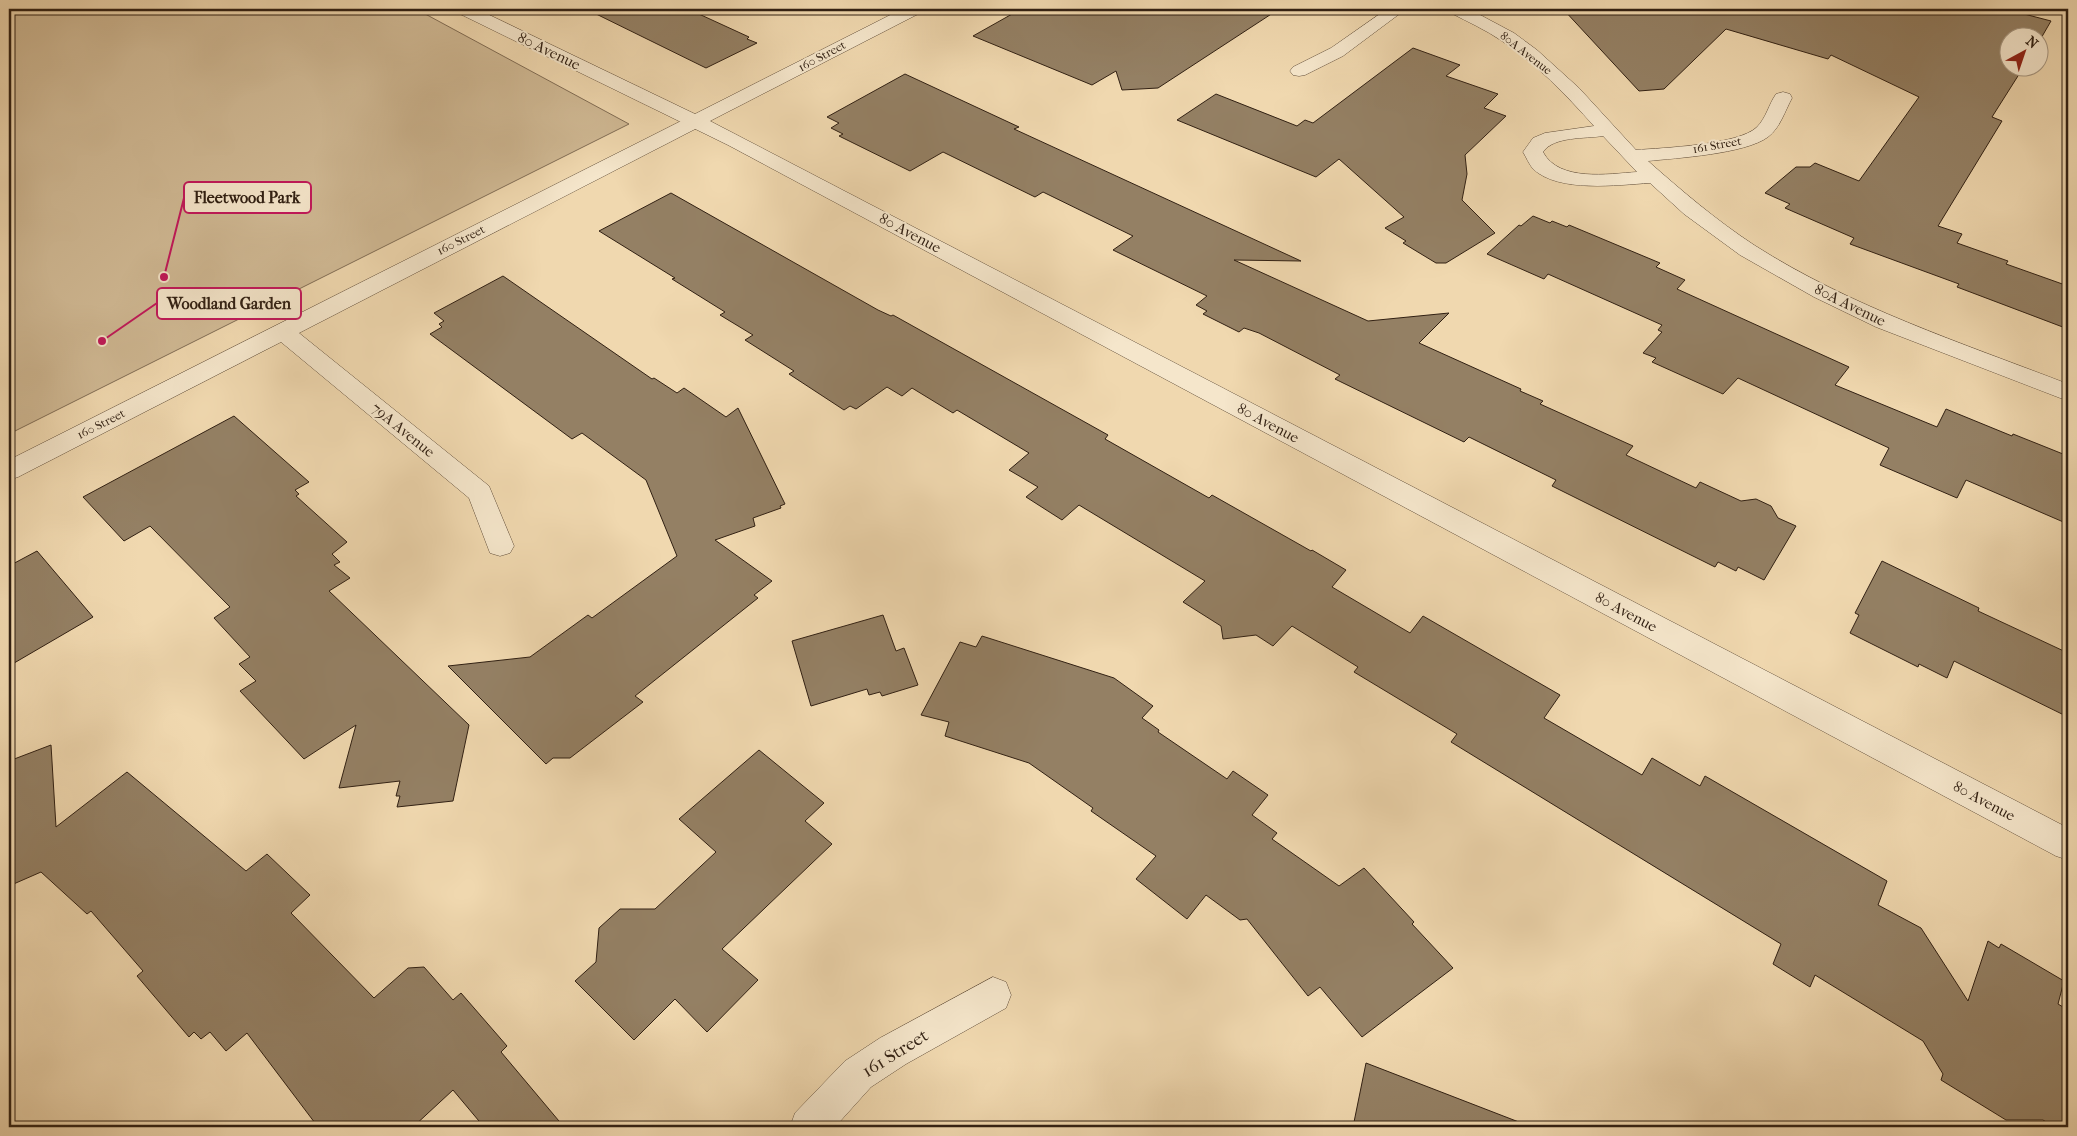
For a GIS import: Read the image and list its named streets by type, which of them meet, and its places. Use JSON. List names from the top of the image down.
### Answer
{
  "streets": {
    "street": [
      "80 Avenue",
      "80A Avenue",
      "160 Street",
      "161 Street",
      "79A Avenue"
    ]
  },
  "crossings": [
    ["80 Avenue", "160 Street"],
    ["80A Avenue", "161 Street"],
    ["160 Street", "79A Avenue"]
  ],
  "places": ["Fleetwood Park", "Woodland Garden"],
  "north": "top right"
}
